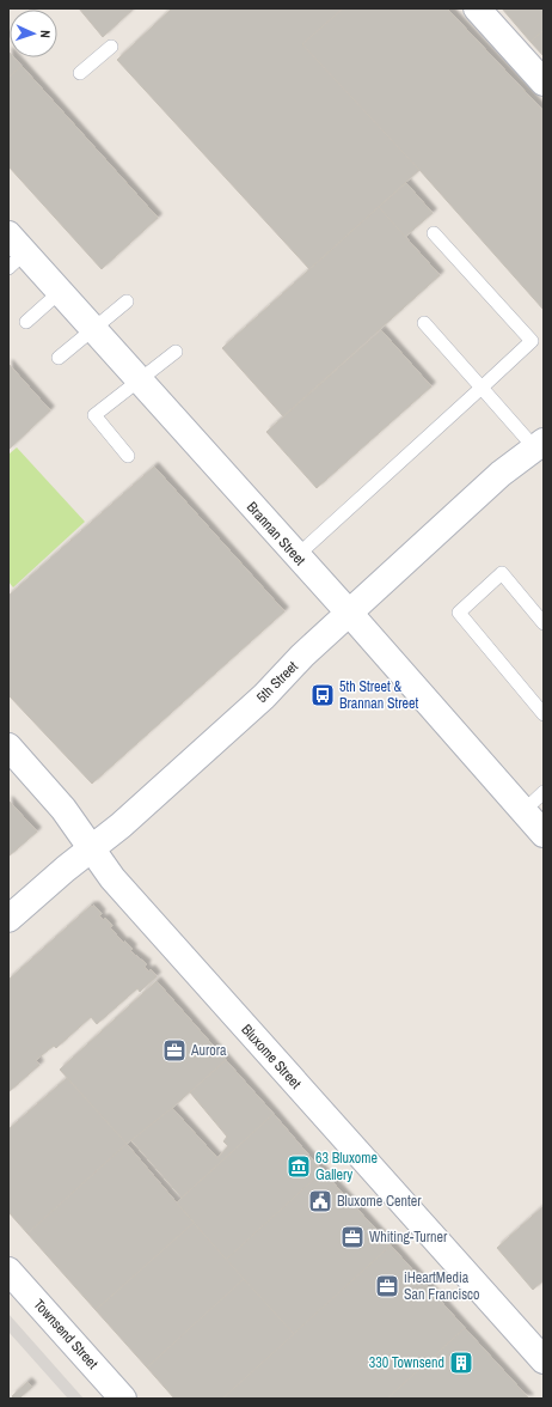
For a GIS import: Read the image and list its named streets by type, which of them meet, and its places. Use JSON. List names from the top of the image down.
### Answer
{
  "streets": {
    "street": [
      "Brannan Street",
      "5th Street",
      "Bluxome Street",
      "Townsend Street"
    ]
  },
  "crossings": [
    ["Brannan Street", "5th Street"],
    ["5th Street", "Bluxome Street"]
  ],
  "places": {
    "bus stop": ["5th Street & Brannan Street"],
    "office": ["Aurora", "Whiting-Turner", "iHeartMedia San Francisco"],
    "museum": ["63 Bluxome Gallery"],
    "public building": ["Bluxome Center"],
    "building": ["330 Townsend"]
  },
  "north": "right"
}
